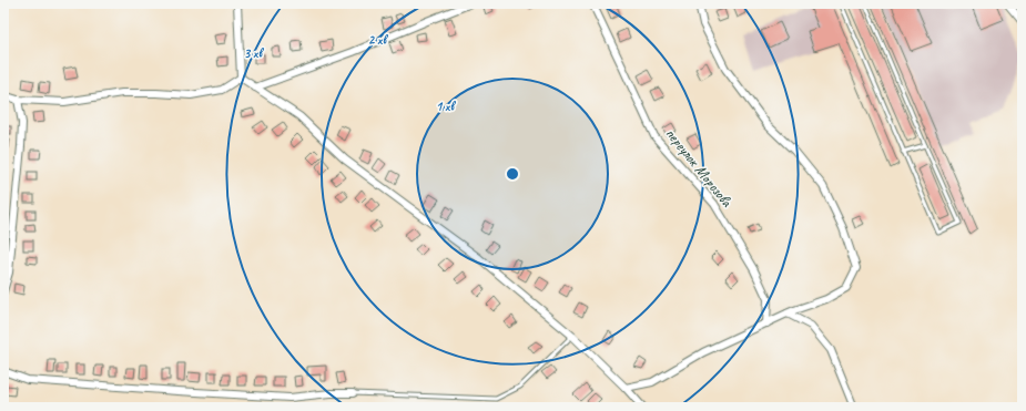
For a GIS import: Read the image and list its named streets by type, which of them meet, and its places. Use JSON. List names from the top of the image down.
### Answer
{
  "streets": {
    "street": ["переулок Морозова"]
  },
  "rings": ["2 хв", "3 хв", "1 хв"]
}
